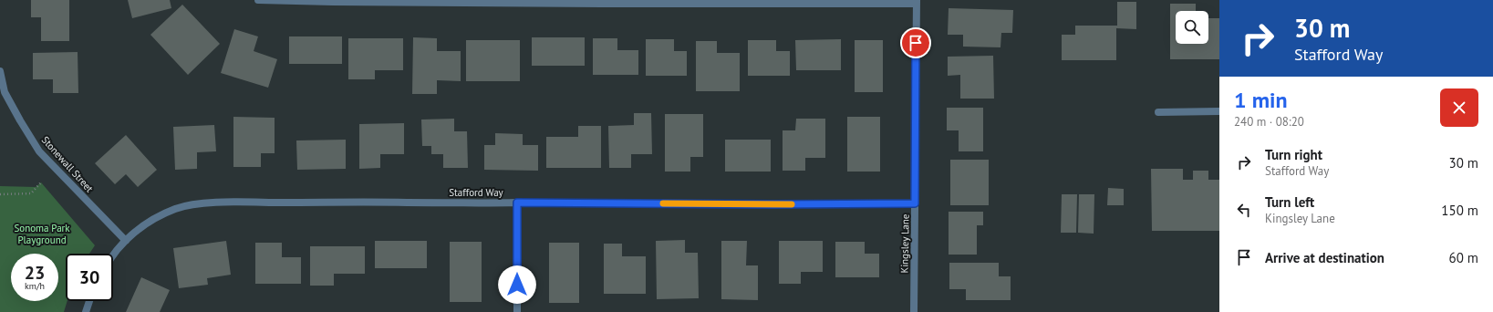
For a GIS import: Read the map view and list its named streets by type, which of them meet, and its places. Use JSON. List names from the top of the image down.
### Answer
{
  "streets": {
    "street": ["Stonewall Street", "Stafford Way", "Kingsley Lane"]
  },
  "crossings": [
    ["Stonewall Street", "Stafford Way"],
    ["Stafford Way", "Kingsley Lane"]
  ],
  "parks": ["Sonoma Park Playground"],
  "page": {
    "turn": ["30 m", "Stafford Way"],
    "heading": ["1 min", "240 m · 08:20"],
    "list": [
      {
        "name": "Turn right",
        "note": "Stafford Way",
        "value": "30 m"
      },
      {
        "name": "Turn left",
        "note": "Kingsley Lane",
        "value": "150 m"
      },
      {
        "name": "Arrive at destination",
        "value": "60 m"
      }
    ],
    "speed": "23 km/h",
    "limit": "30"
  }
}
